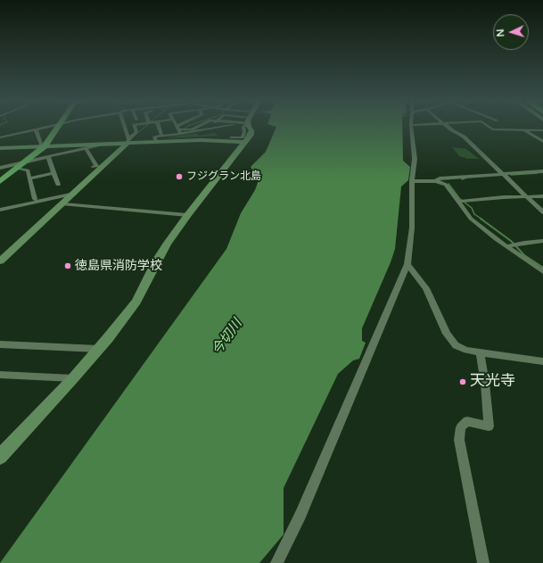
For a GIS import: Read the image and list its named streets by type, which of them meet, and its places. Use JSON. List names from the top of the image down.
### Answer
{
  "water": ["今切川"],
  "places": ["フジグラン北島", "徳島県消防学校", "天光寺"],
  "north": "left"
}
